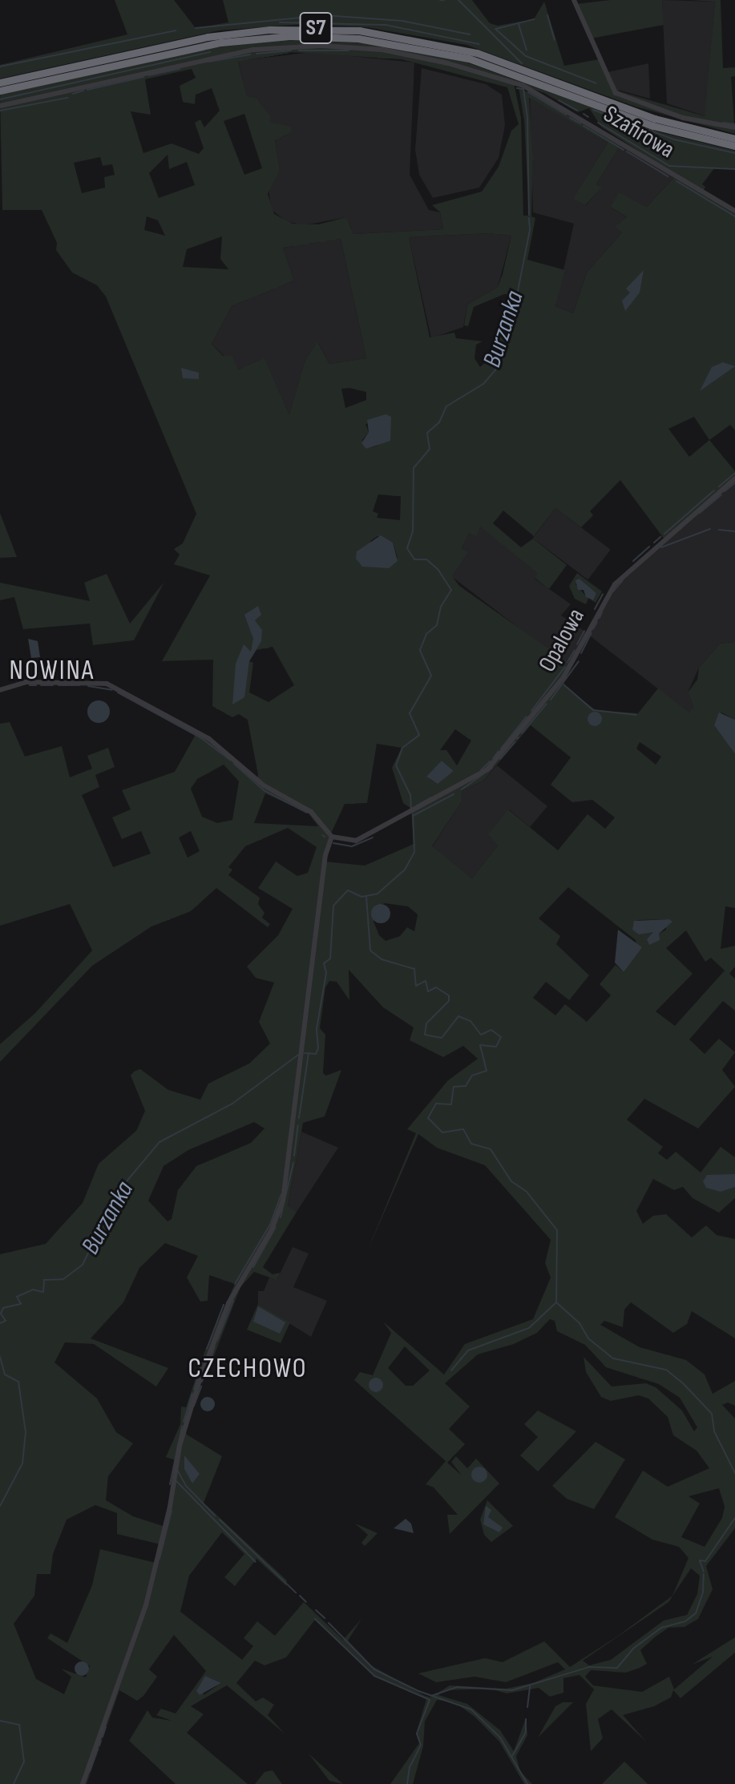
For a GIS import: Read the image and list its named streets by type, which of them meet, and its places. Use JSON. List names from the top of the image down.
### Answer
{
  "streets": {
    "highway": ["S7"],
    "street": ["Szafirowa", "Opalowa"]
  },
  "districts": ["NOWINA", "CZECHOWO"],
  "water": ["Burzanka"]
}
